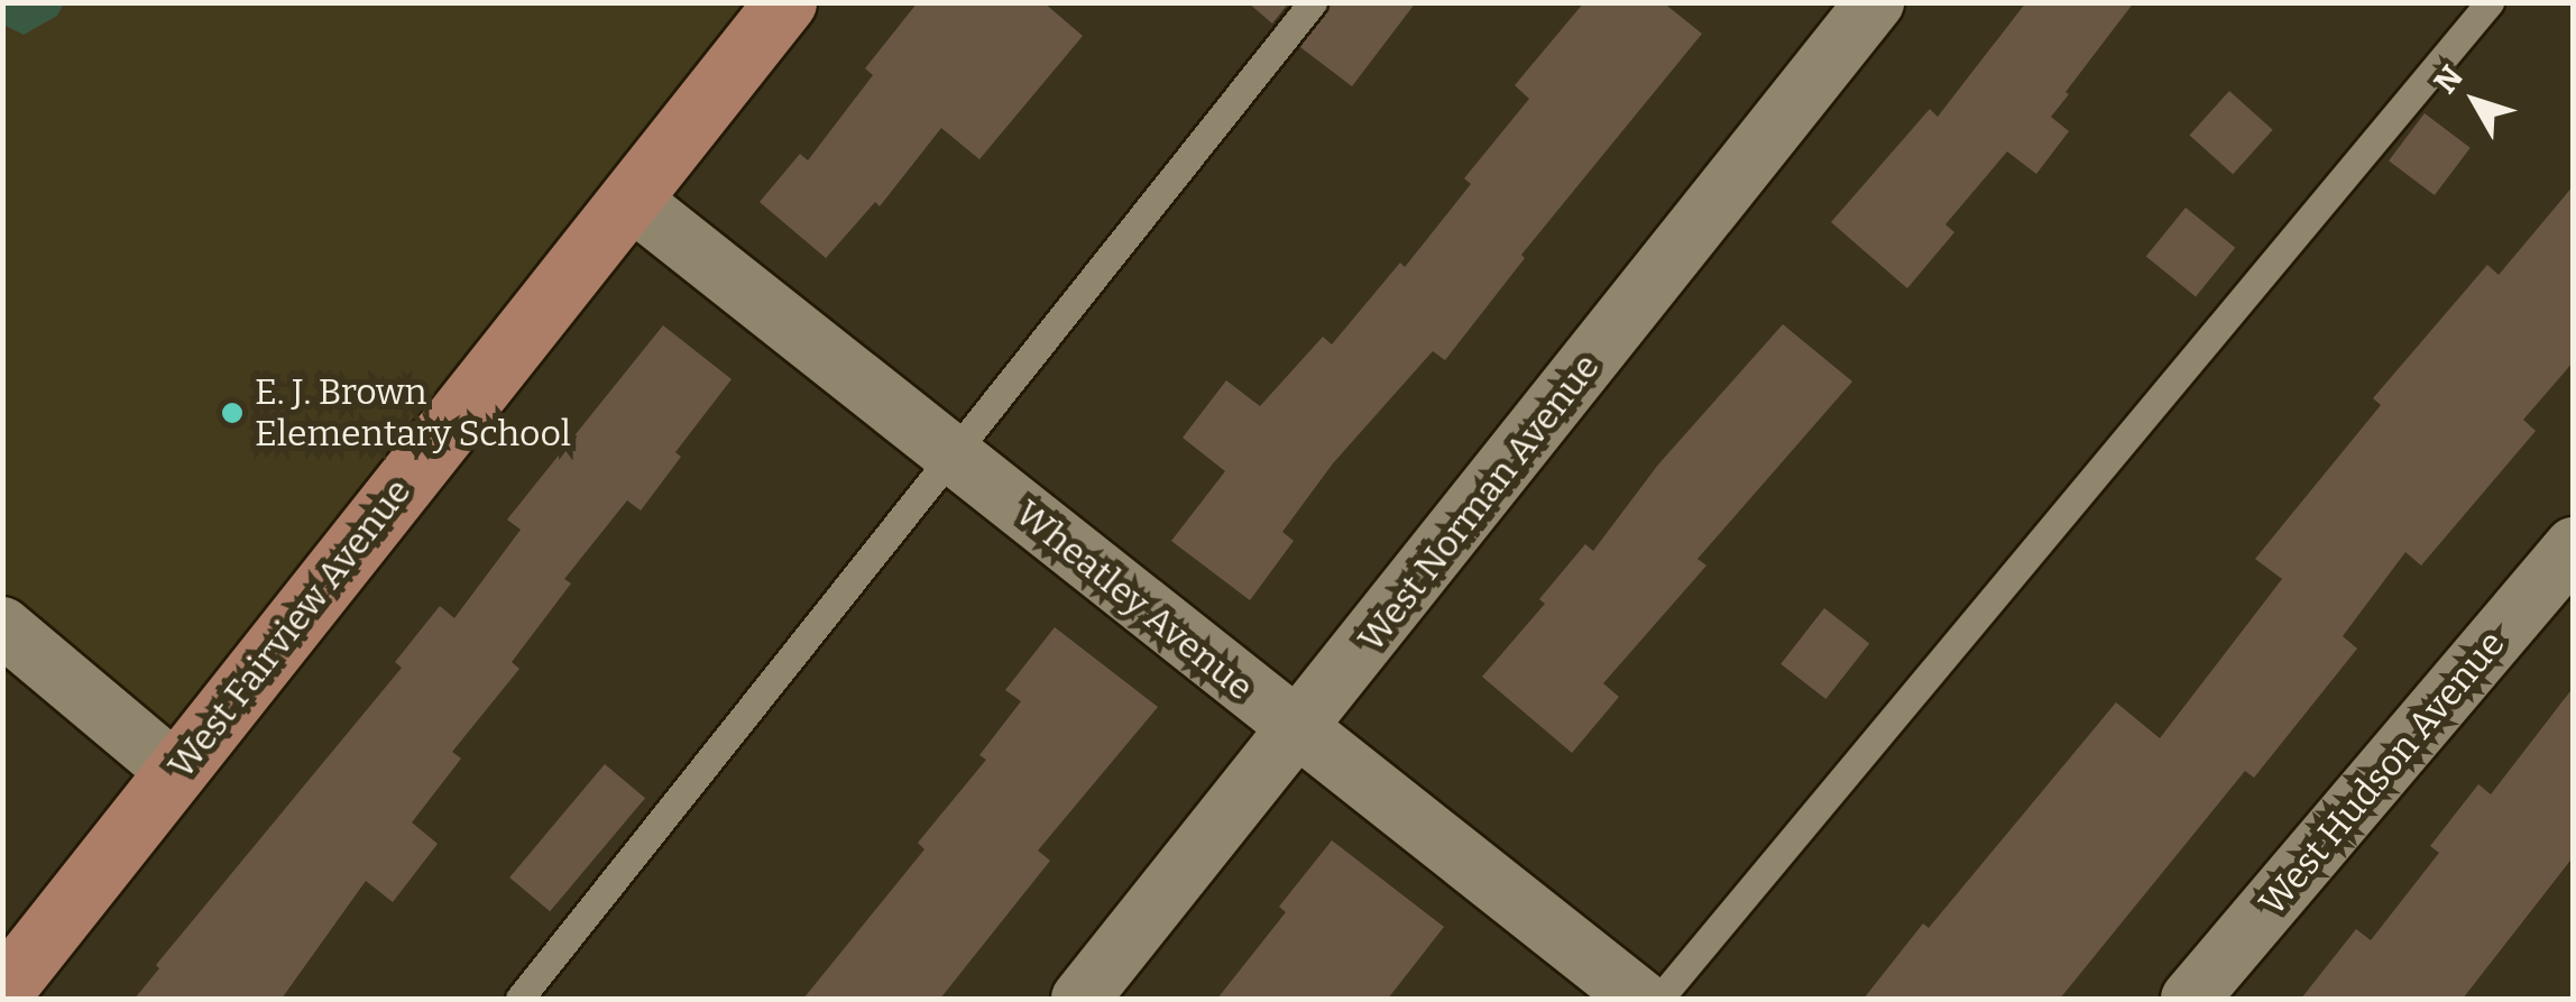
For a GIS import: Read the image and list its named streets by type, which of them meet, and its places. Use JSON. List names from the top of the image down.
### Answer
{
  "streets": {
    "street": [
      "West Norman Avenue",
      "Wheatley Avenue",
      "West Fairview Avenue",
      "West Hudson Avenue"
    ]
  },
  "crossings": [
    ["West Norman Avenue", "Wheatley Avenue"],
    ["Wheatley Avenue", "West Fairview Avenue"]
  ],
  "places": ["E. J. Brown Elementary School"],
  "north": "top left"
}
